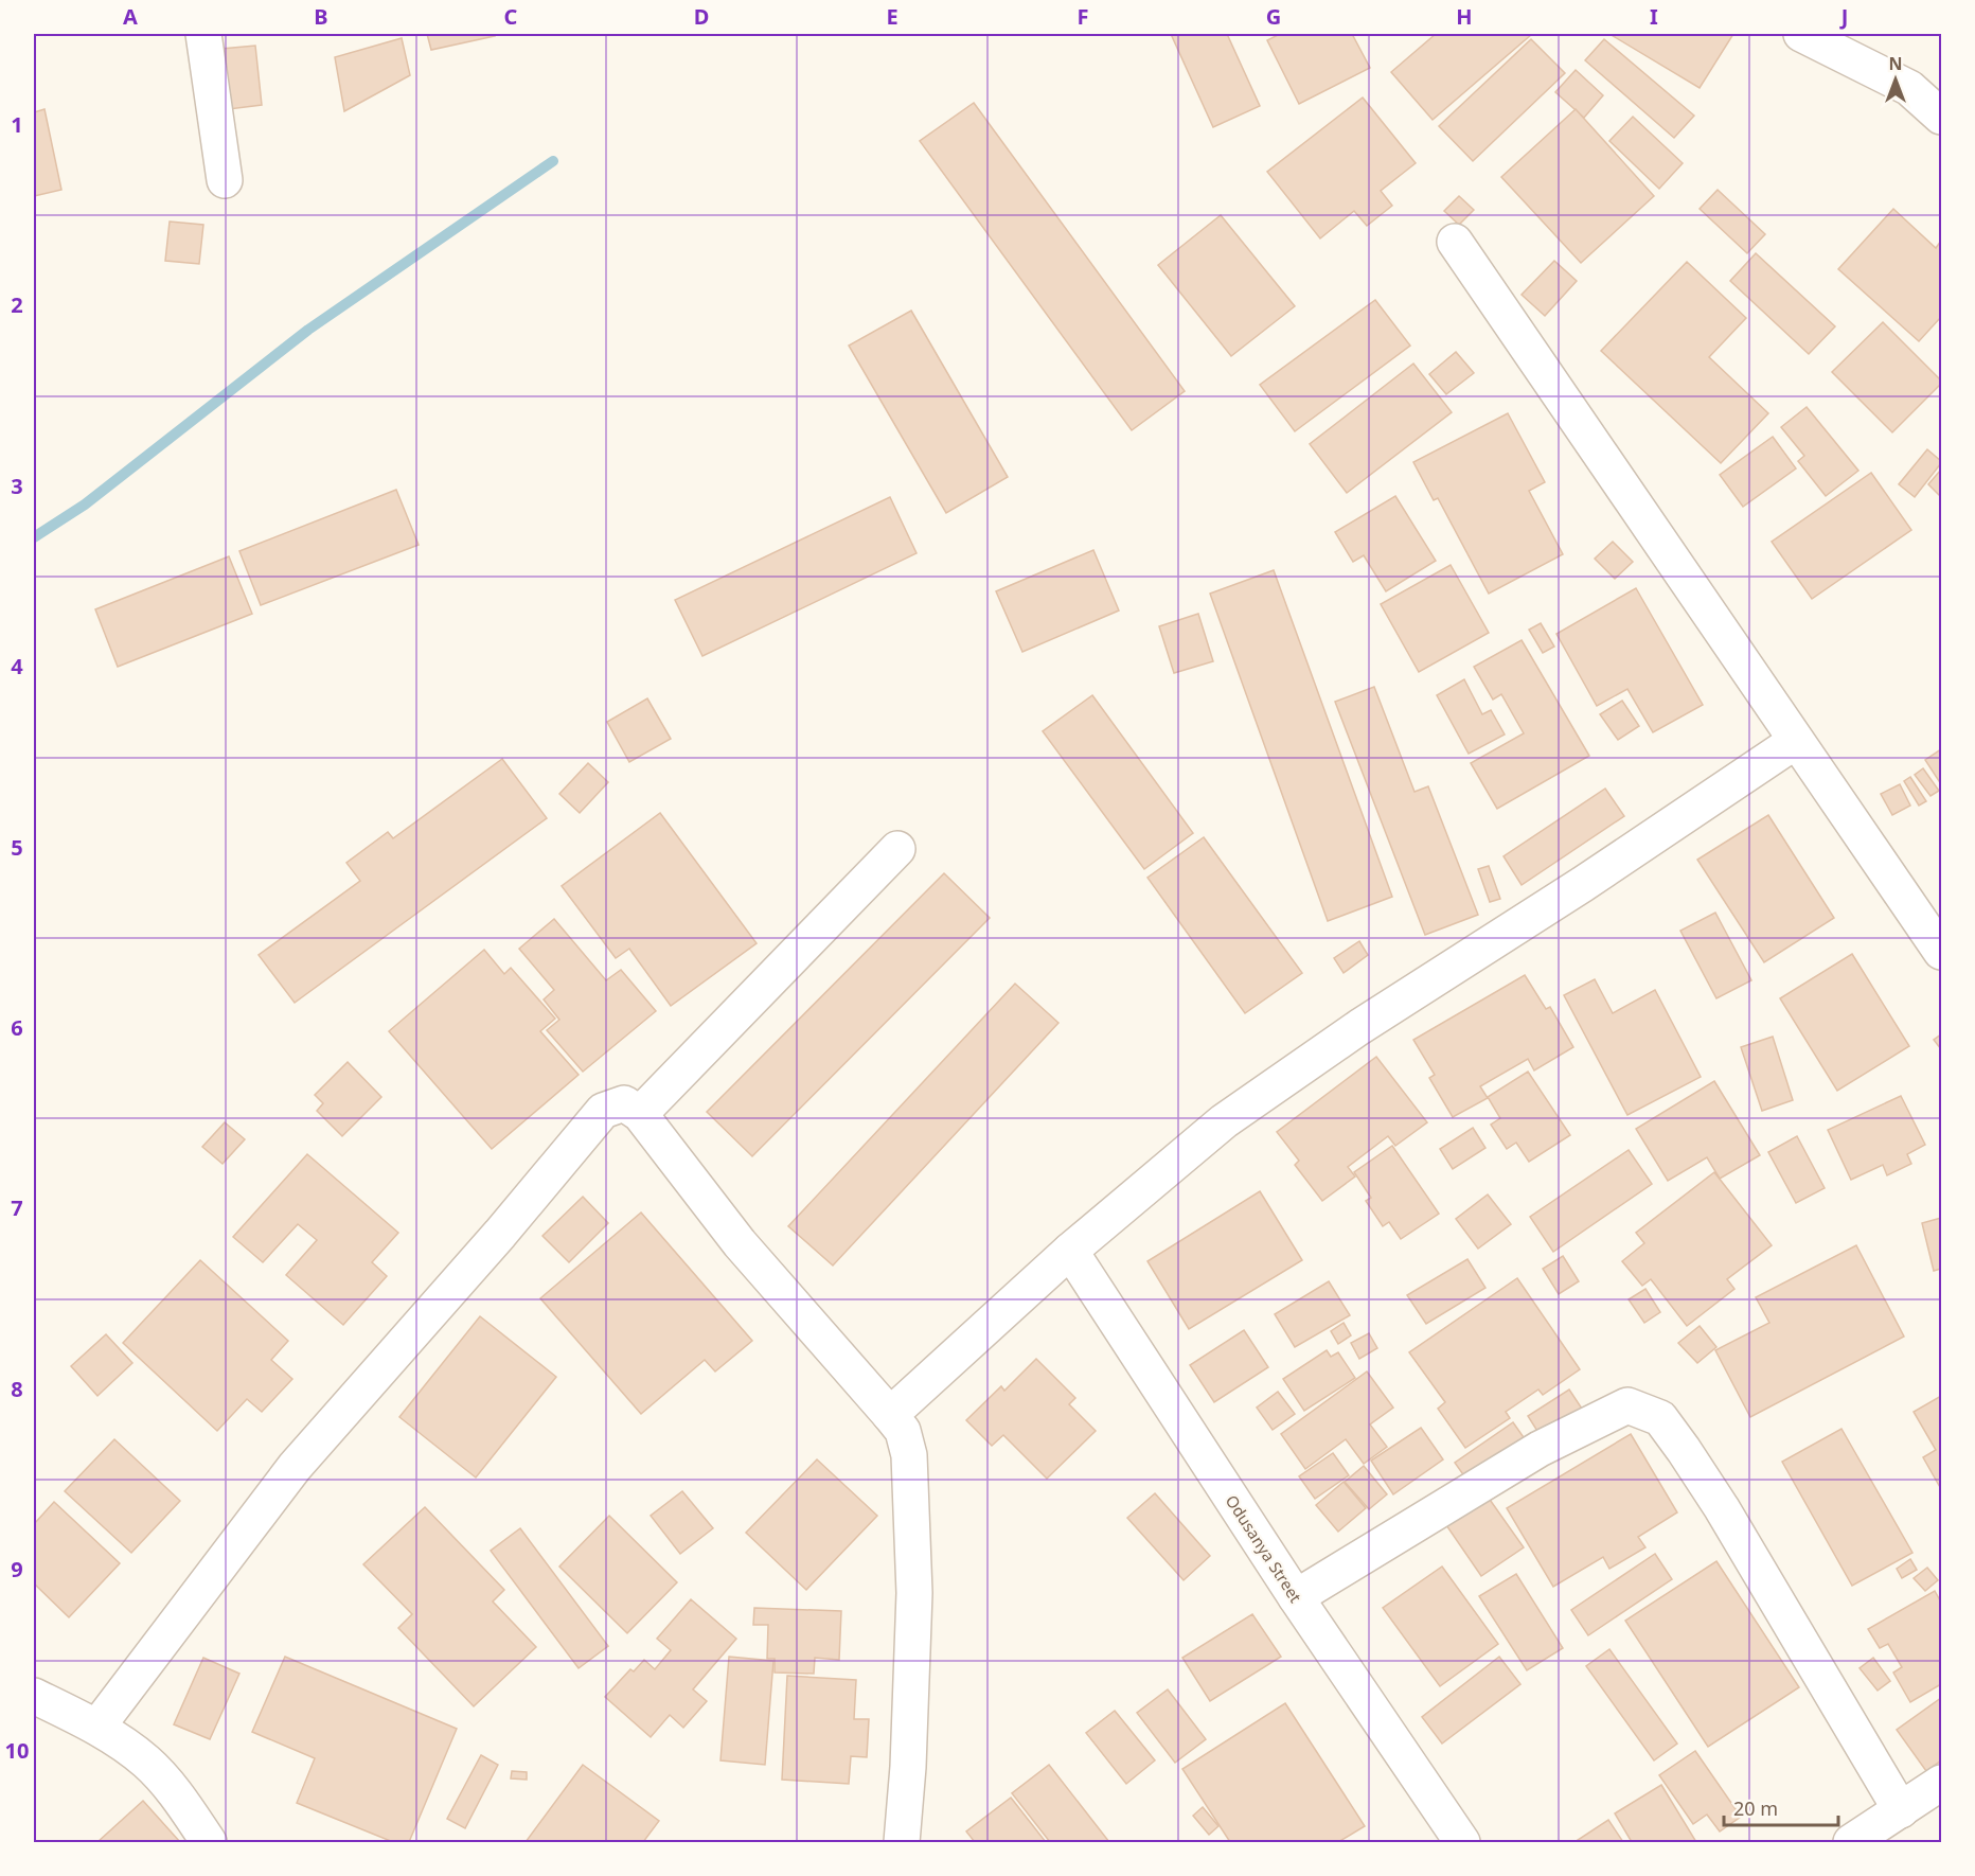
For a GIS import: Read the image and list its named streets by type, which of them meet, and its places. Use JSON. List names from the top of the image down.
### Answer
{
  "streets": {
    "street": ["Odusanya Street"]
  },
  "scale_bar": "20 m",
  "north": "top",
  "grid": {
    "columns": [
      "A",
      "B",
      "C",
      "D",
      "E",
      "F",
      "G",
      "H",
      "I",
      "J"
    ],
    "rows": [
      "1",
      "2",
      "3",
      "4",
      "5",
      "6",
      "7",
      "8",
      "9",
      "10"
    ]
  }
}
